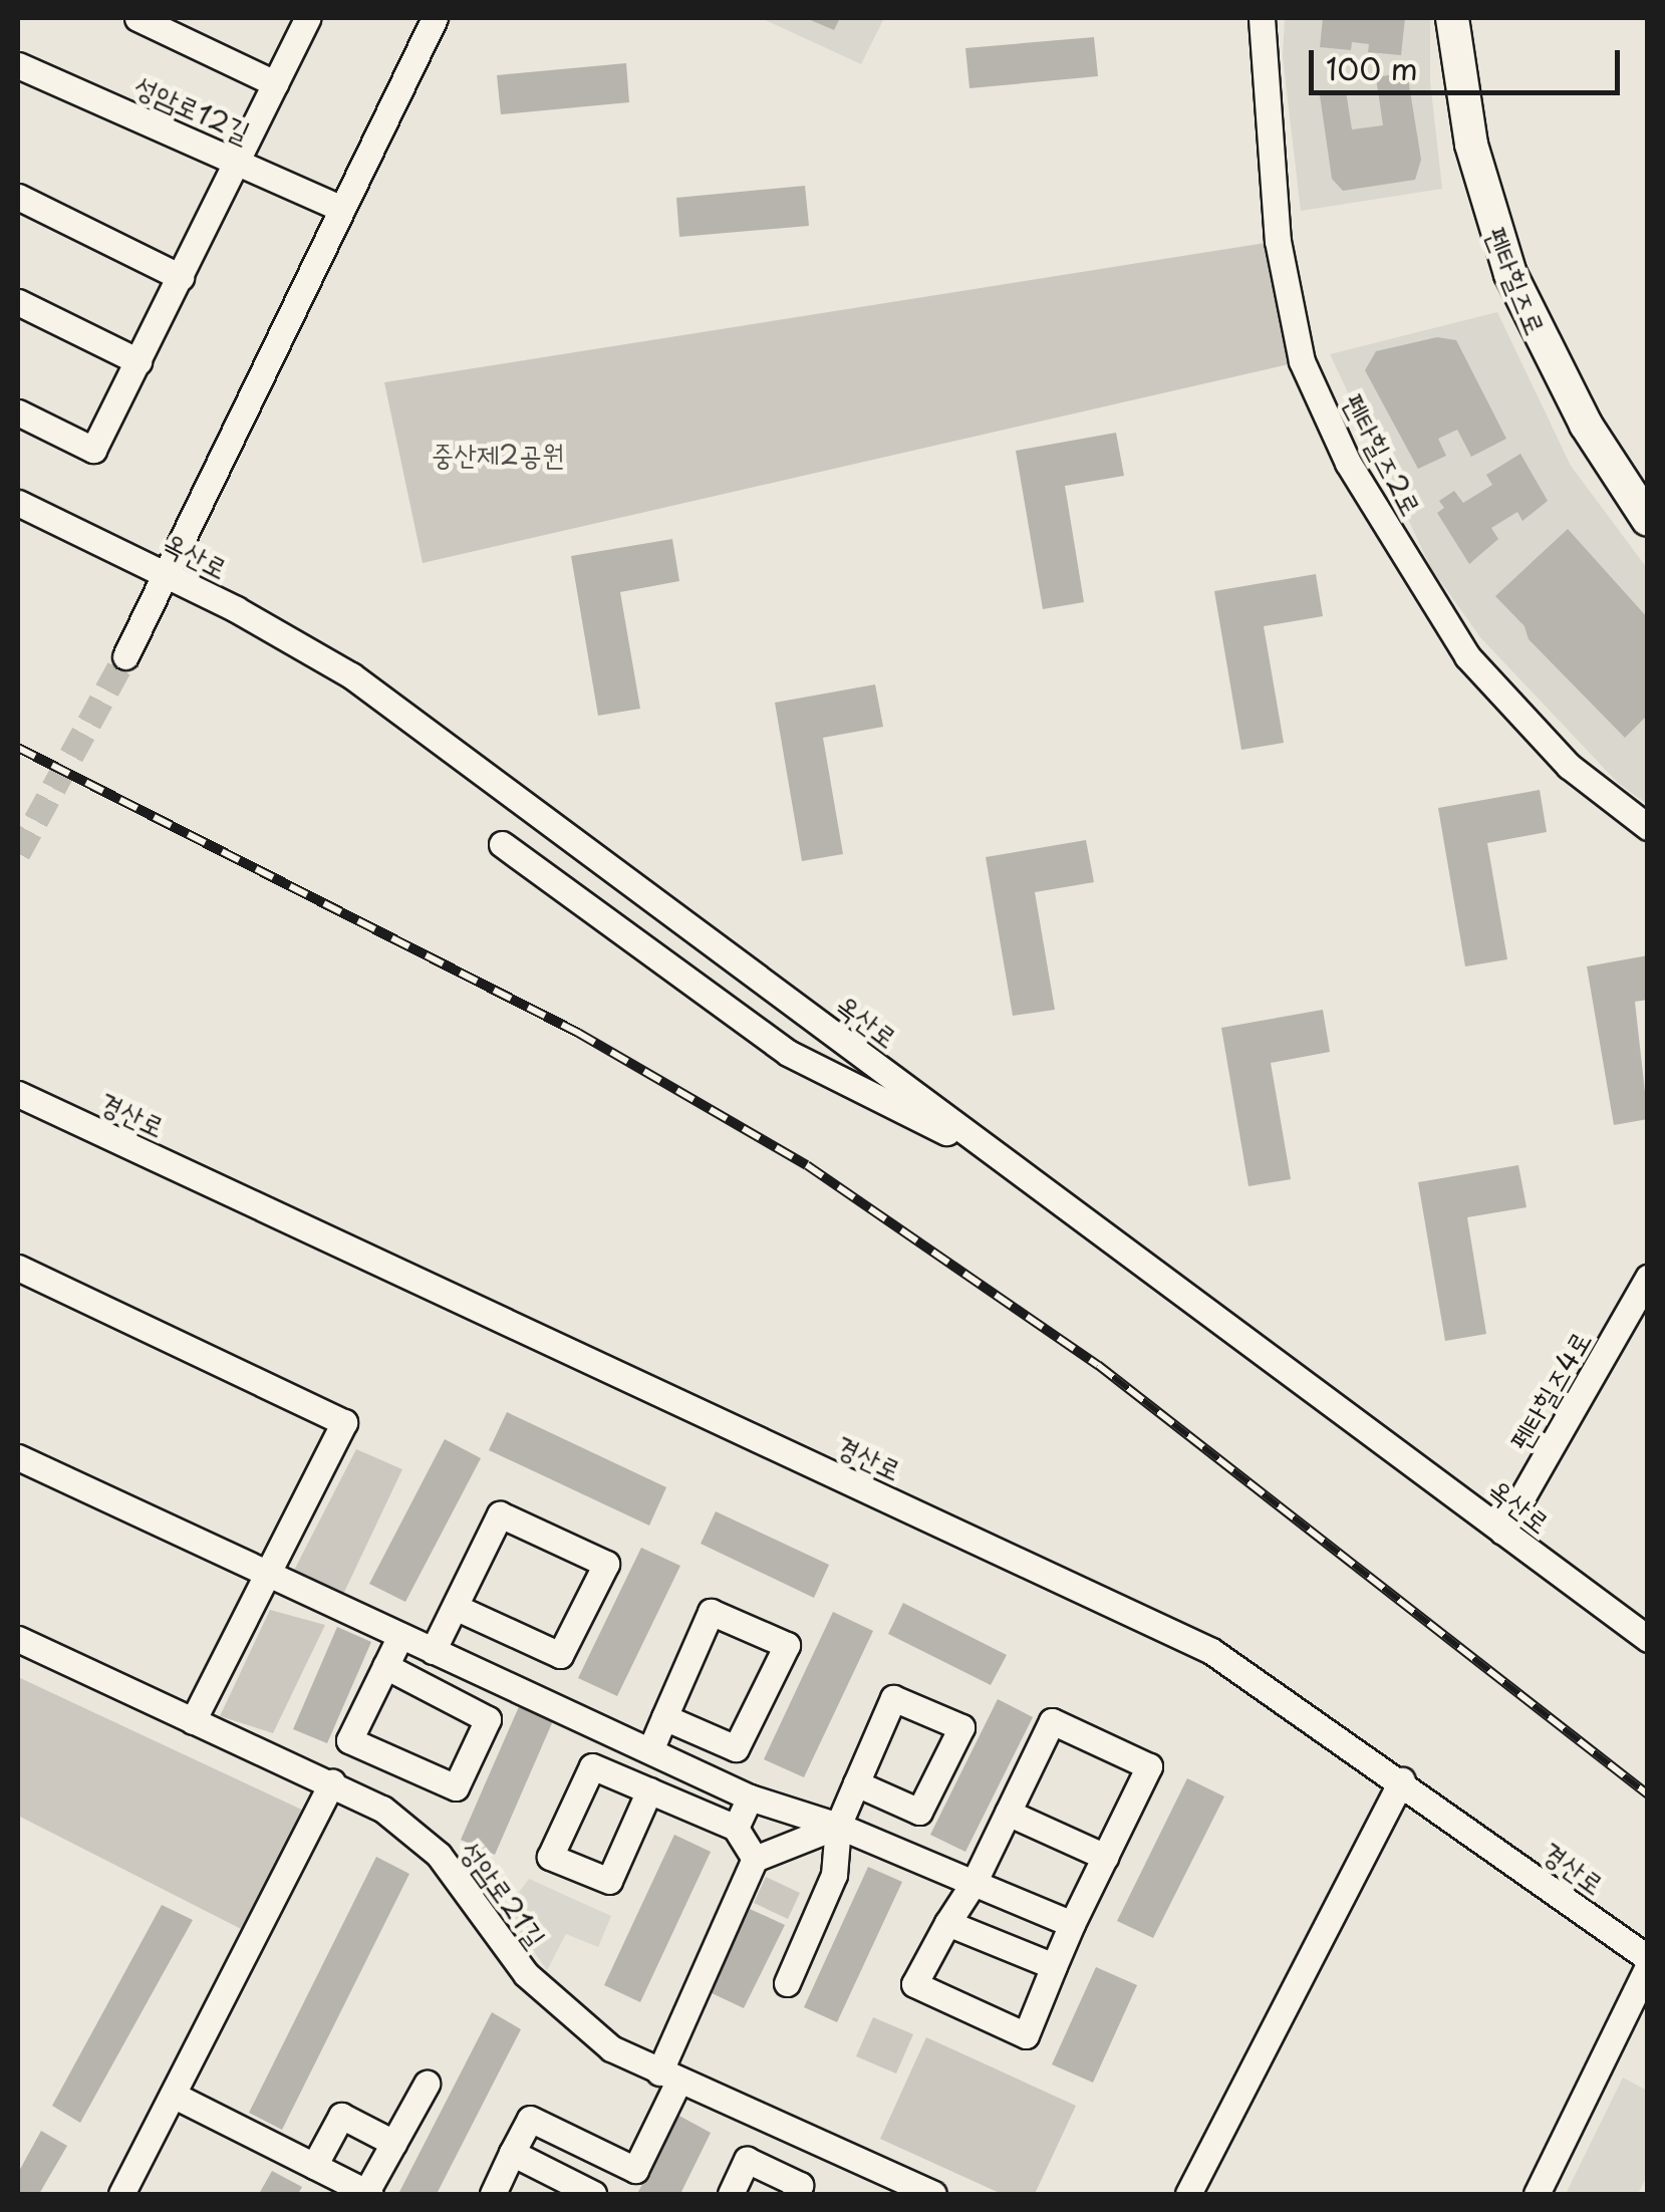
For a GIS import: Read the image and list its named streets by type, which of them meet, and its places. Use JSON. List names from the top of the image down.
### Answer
{
  "streets": {
    "main road": ["펜타힐즈로"],
    "street": [
      "성암로12길",
      "펜타힐즈2로",
      "옥산로",
      "경산로",
      "펜타힐즈4로",
      "성암로21길"
    ]
  },
  "crossings": [
    ["옥산로", "펜타힐즈4로"]
  ],
  "parks": ["중산제2공원"],
  "scale_bar": "100 m"
}
